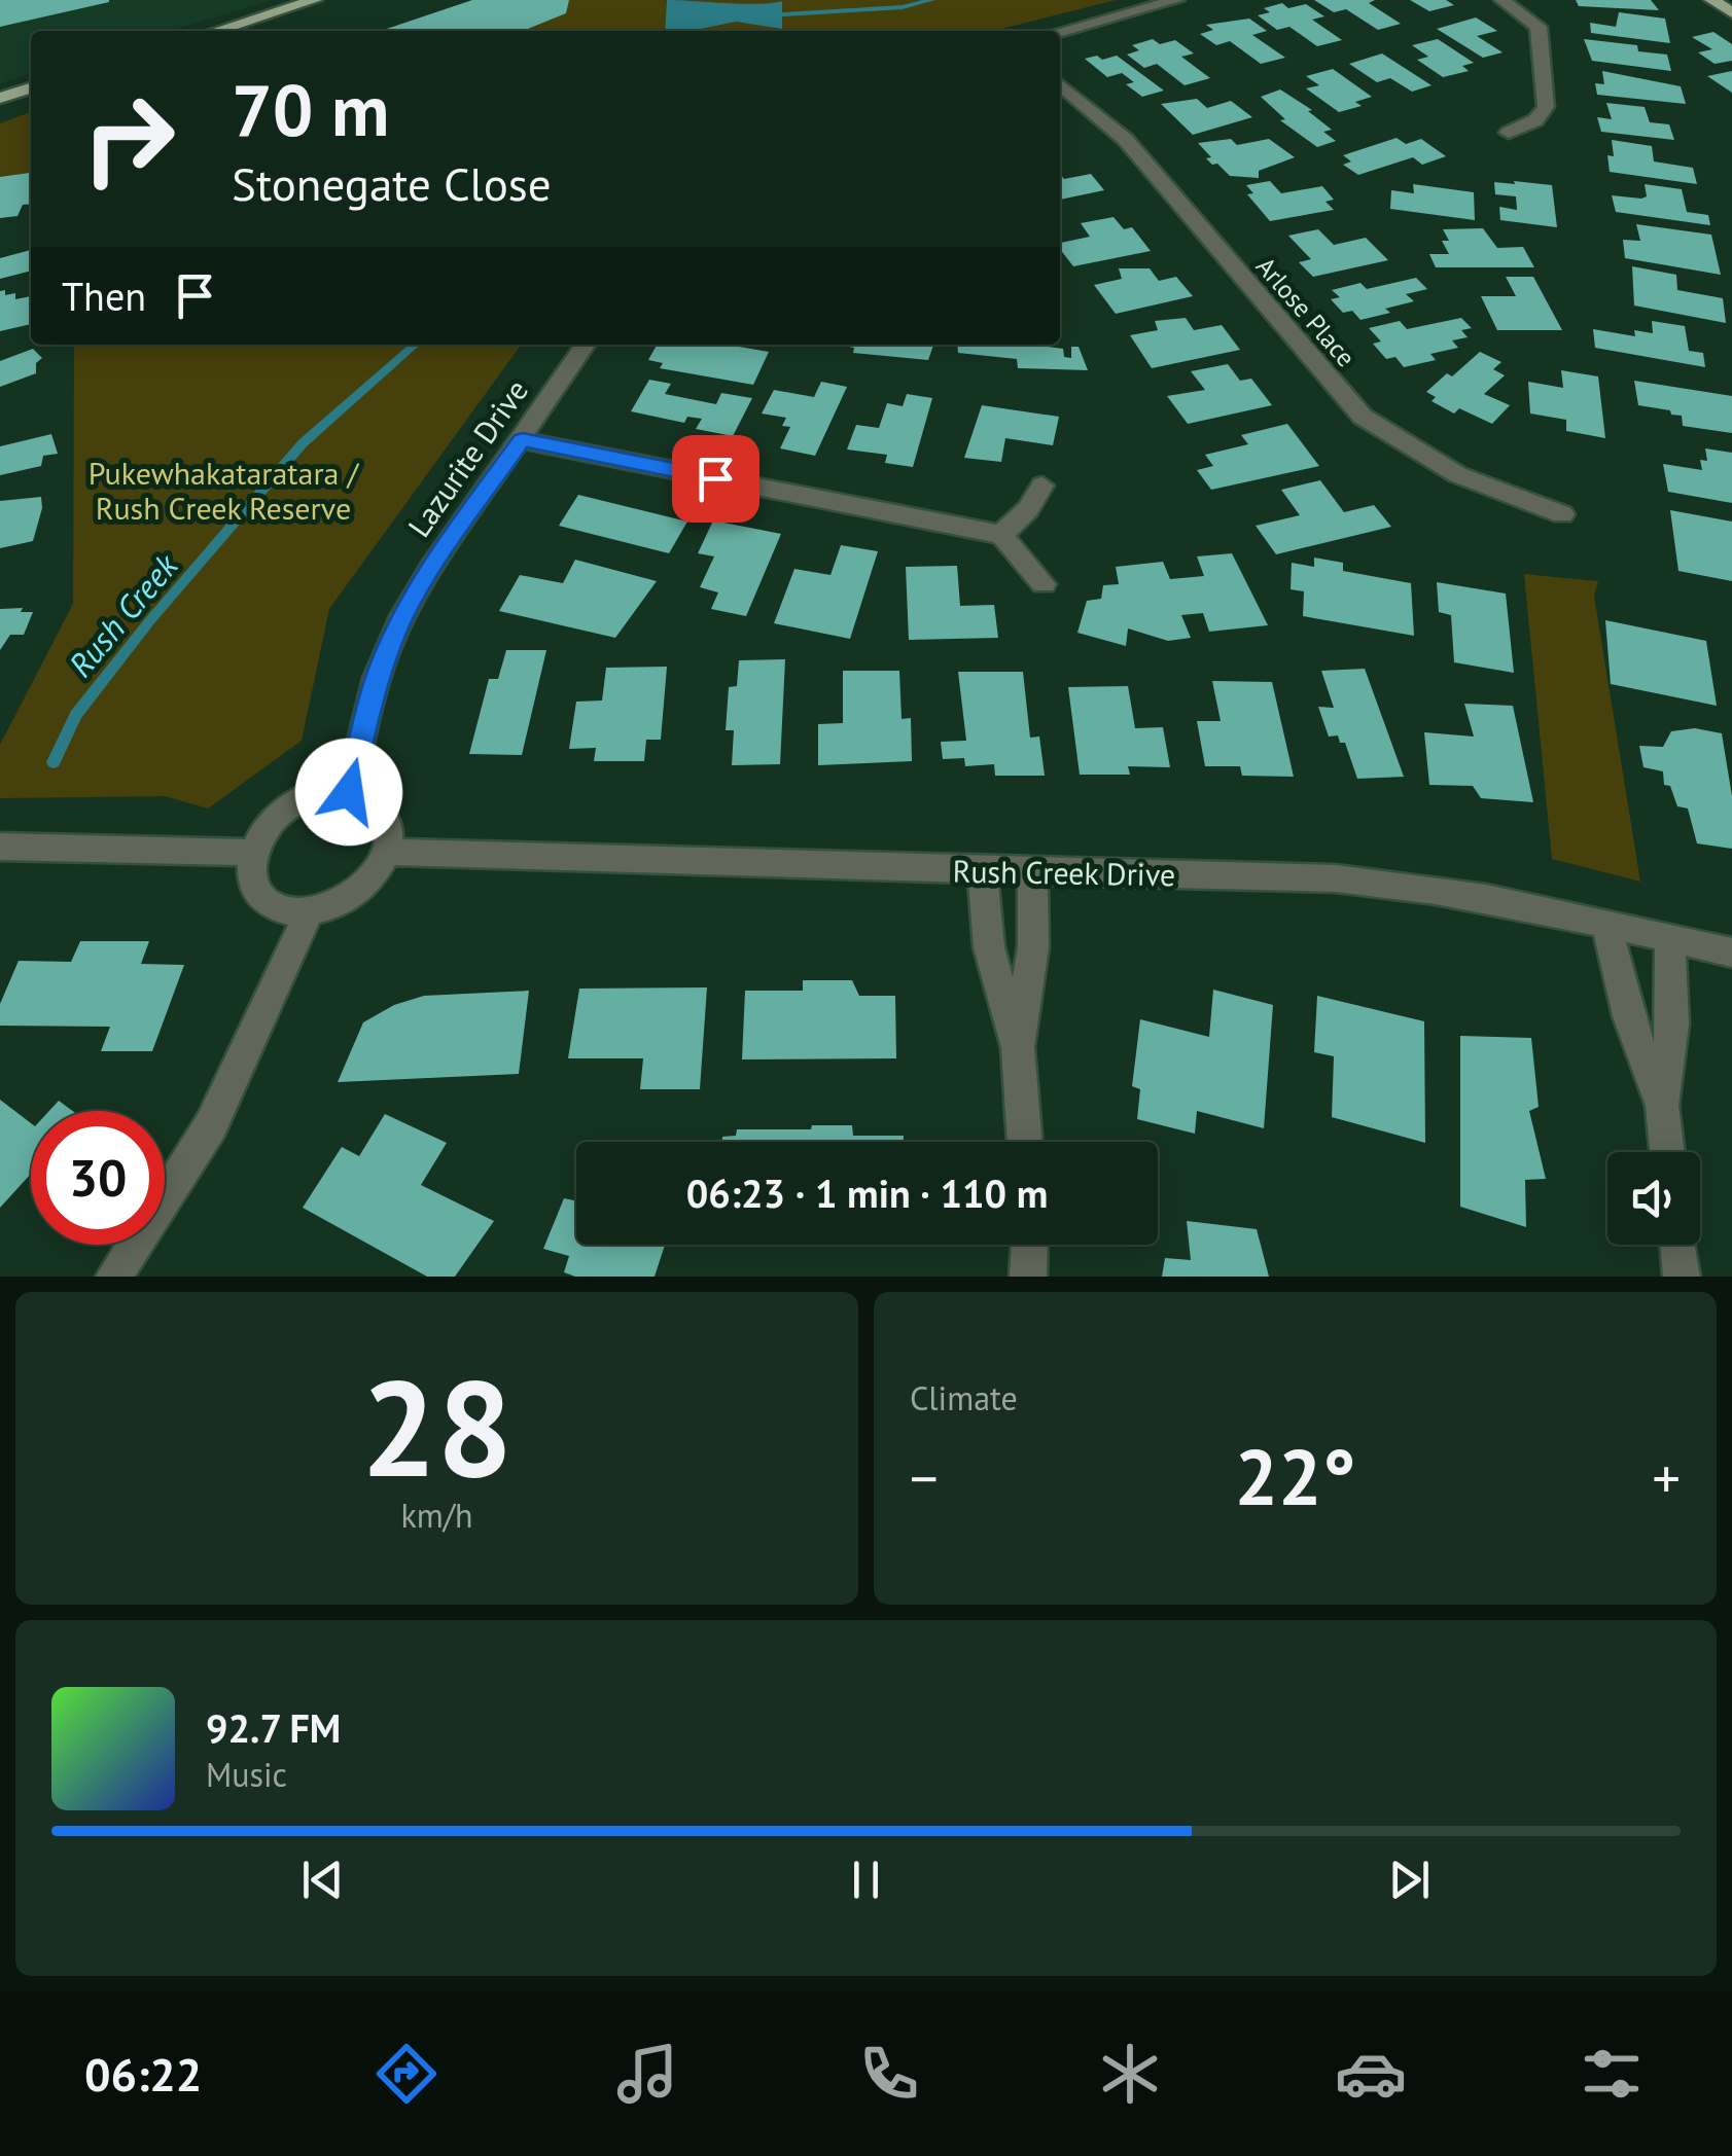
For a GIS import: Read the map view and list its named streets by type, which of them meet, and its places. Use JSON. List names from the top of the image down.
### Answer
{
  "streets": {
    "street": ["Arlose Place", "Lazurite Drive", "Rush Creek Drive"]
  },
  "crossings": [
    ["Lazurite Drive", "Rush Creek Drive"]
  ],
  "water": ["Rush Creek"],
  "parks": ["Pukewhakataratara / Rush Creek Reserve"],
  "page": {
    "turn": ["70 m", "Stonegate Close"],
    "then": "Then",
    "limit": "30",
    "trip": "06:23 · 1 min · 110 m",
    "tile": [
      ["28", "km/h"],
      "Climate"
    ],
    "heat": ["−", "22°", "+"],
    "song": ["92.7 FM", "Music"],
    "tabs": "06:22"
  }
}
